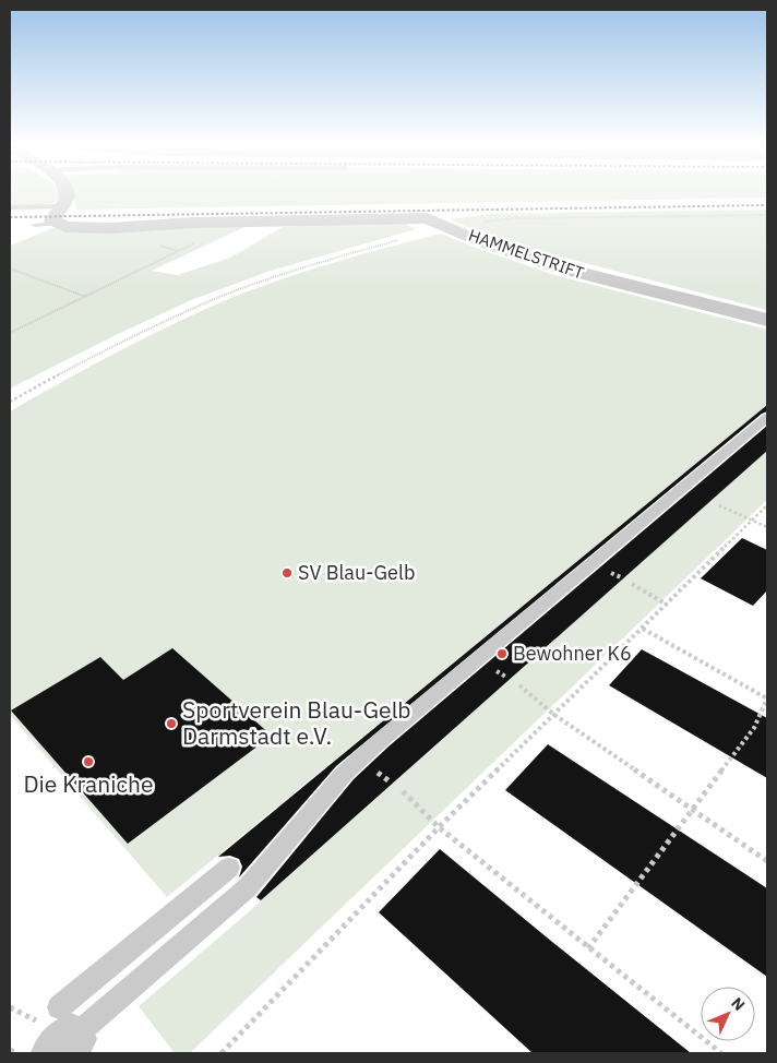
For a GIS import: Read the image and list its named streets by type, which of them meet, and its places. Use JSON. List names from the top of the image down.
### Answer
{
  "streets": {
    "street": ["HAMMELSTRIFT"]
  },
  "places": [
    "SV Blau-Gelb",
    "Bewohner K6",
    "Sportverein Blau-Gelb Darmstadt e.V.",
    "Die Kraniche"
  ],
  "north": "top right"
}
